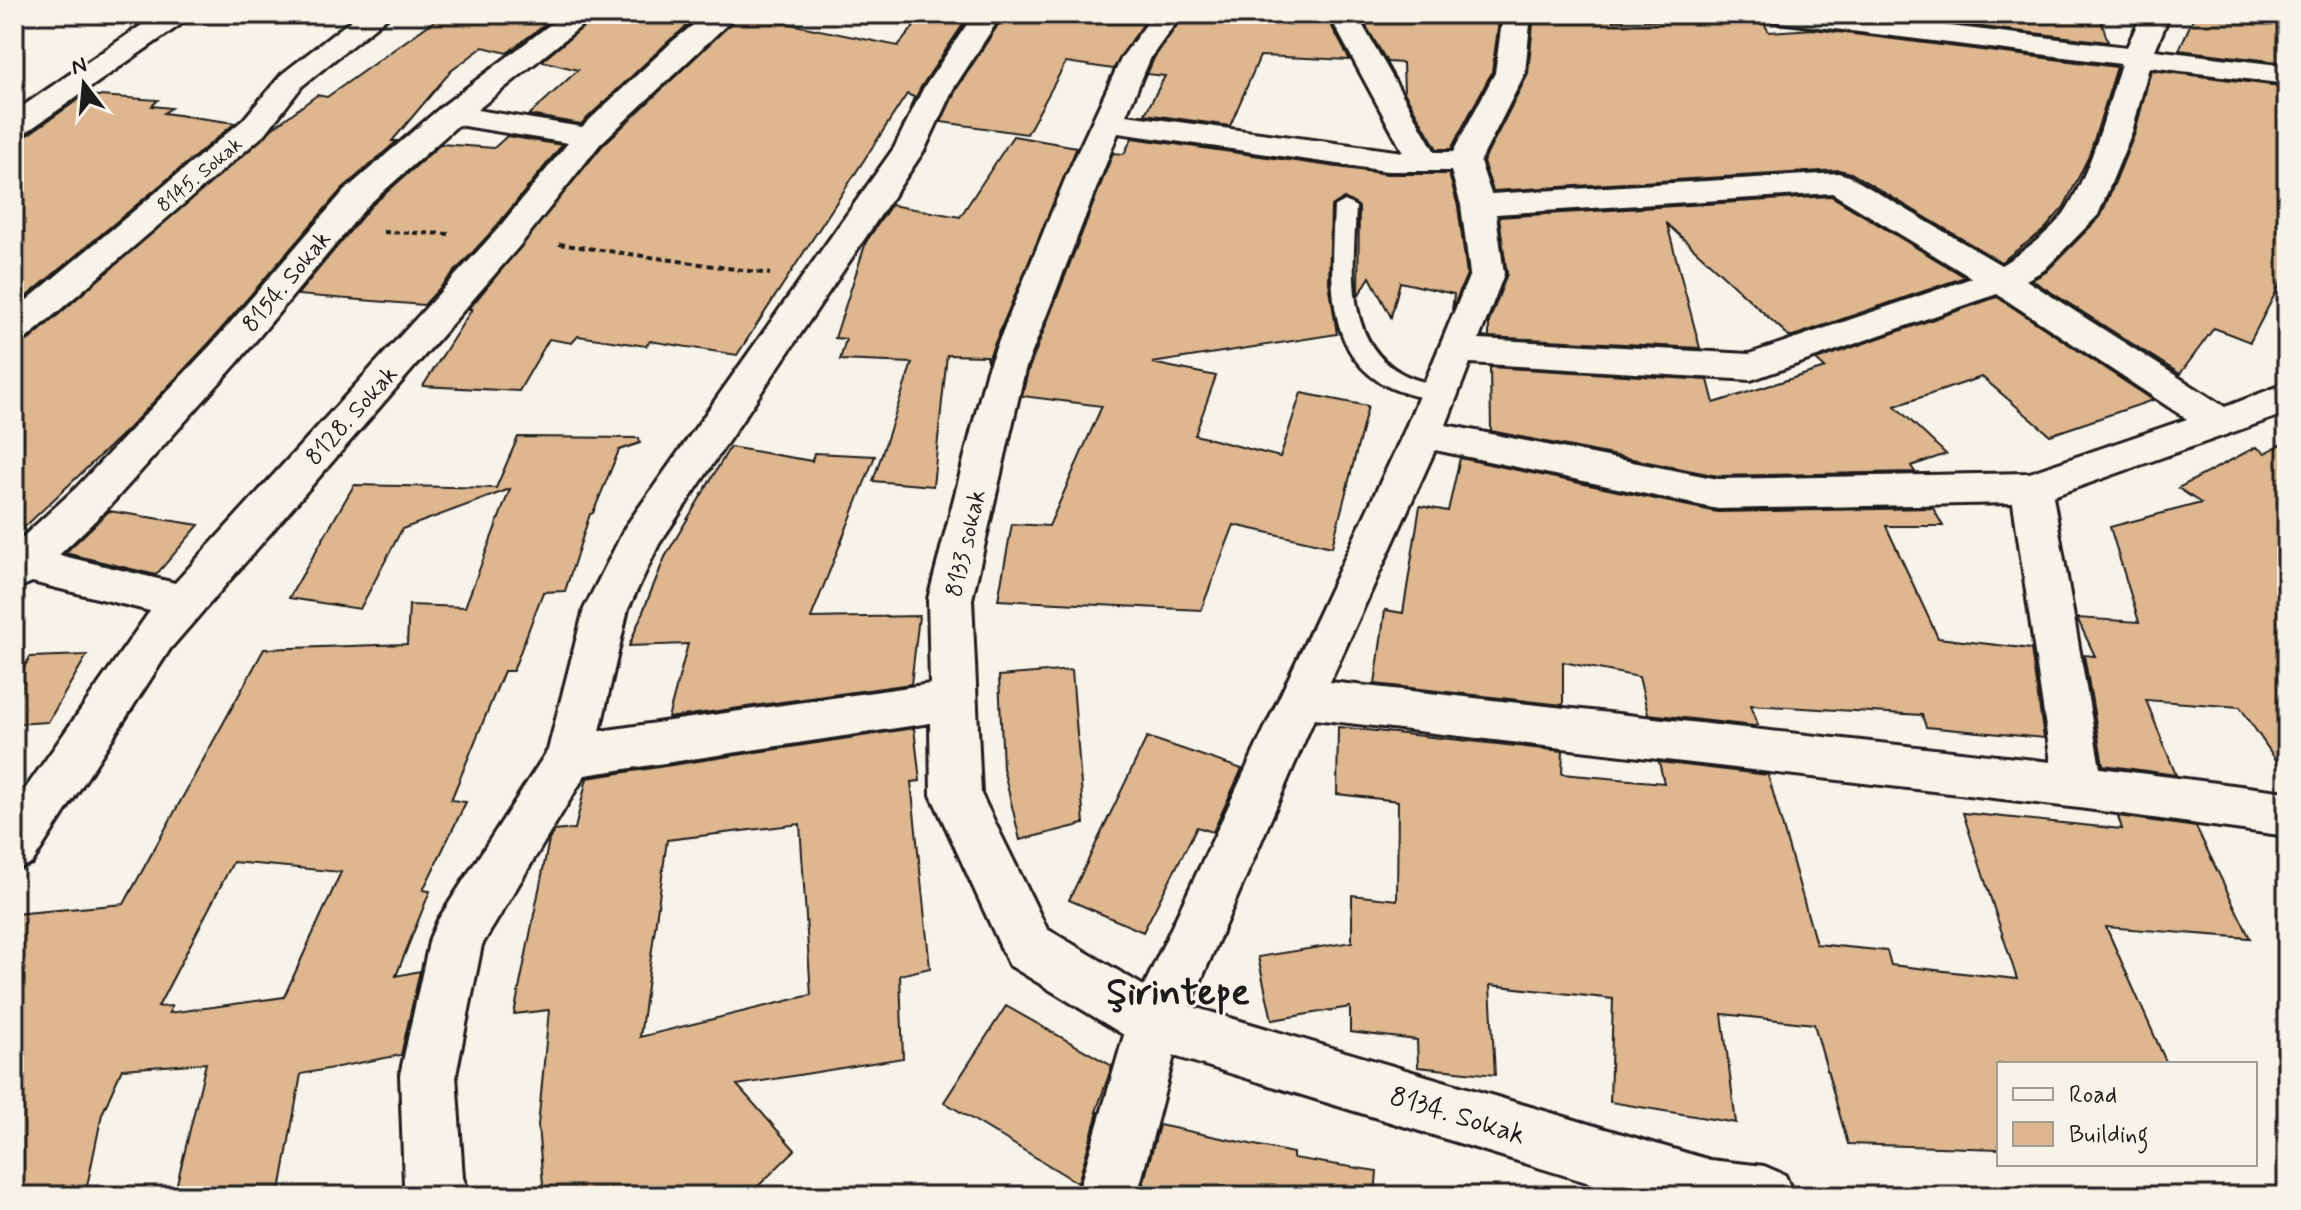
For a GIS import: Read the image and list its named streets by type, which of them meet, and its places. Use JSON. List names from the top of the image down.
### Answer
{
  "streets": {
    "street": [
      "8145. Sokak",
      "8154. Sokak",
      "8128. Sokak",
      "8133 sokak",
      "8134. Sokak"
    ]
  },
  "crossings": [
    ["8133 sokak", "8134. Sokak"]
  ],
  "districts": ["Şirintepe"],
  "legend": ["Road", "Building"],
  "north": "top"
}
